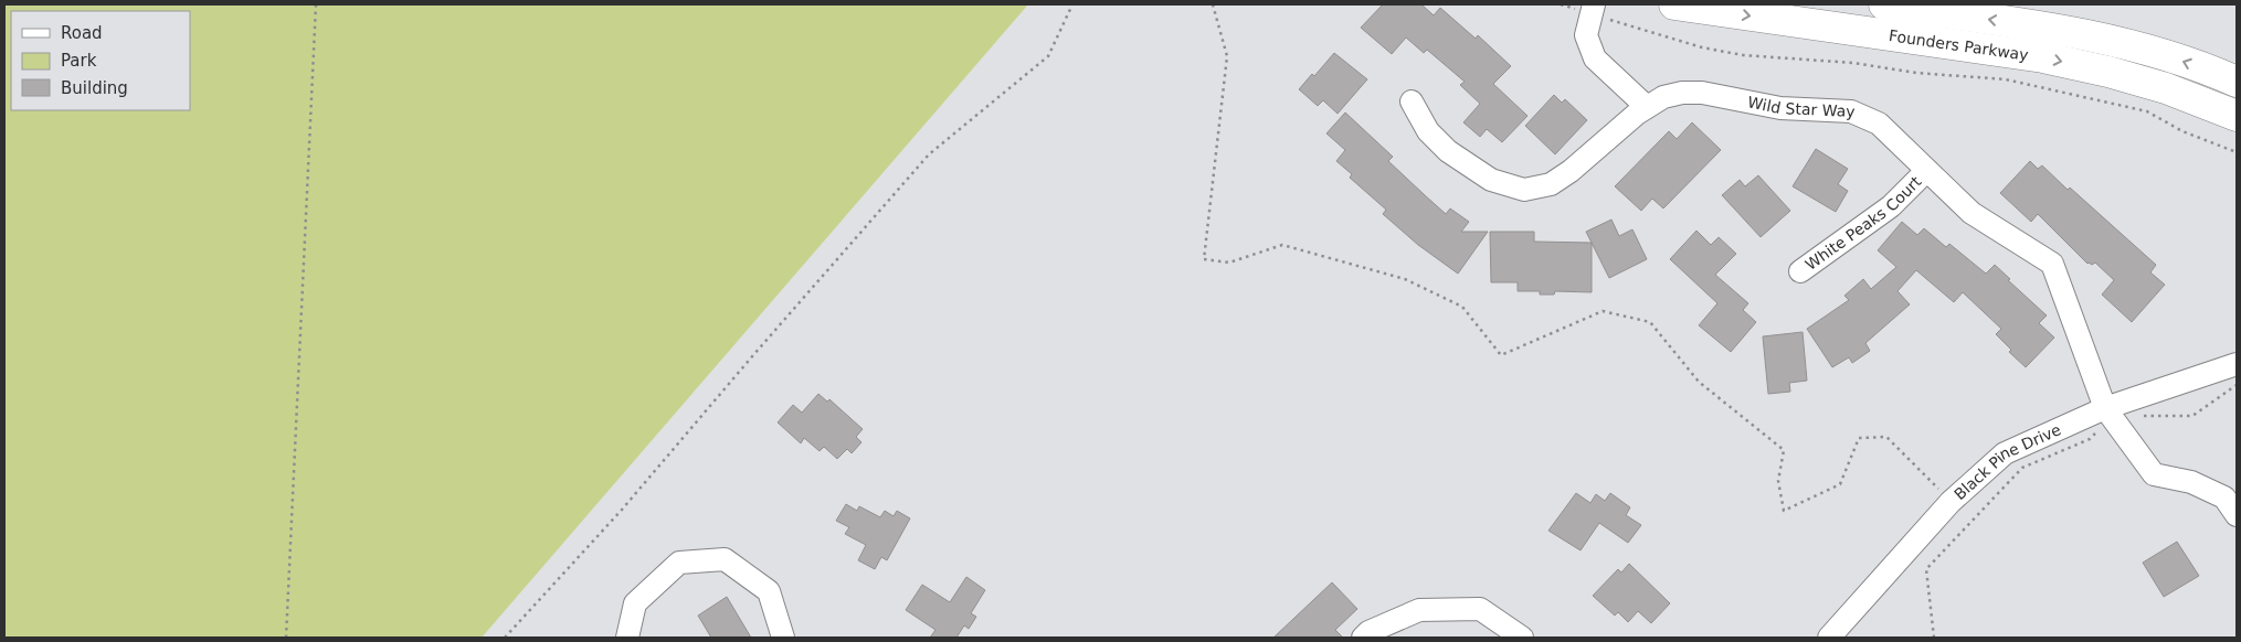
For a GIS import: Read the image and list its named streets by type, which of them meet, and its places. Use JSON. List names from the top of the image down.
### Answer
{
  "streets": {
    "highway": ["Founders Parkway"],
    "street": ["Wild Star Way", "White Peaks Court", "Black Pine Drive"]
  },
  "crossings": [
    ["Wild Star Way", "White Peaks Court"],
    ["Wild Star Way", "Black Pine Drive"]
  ],
  "legend": ["Road", "Park", "Building"]
}
